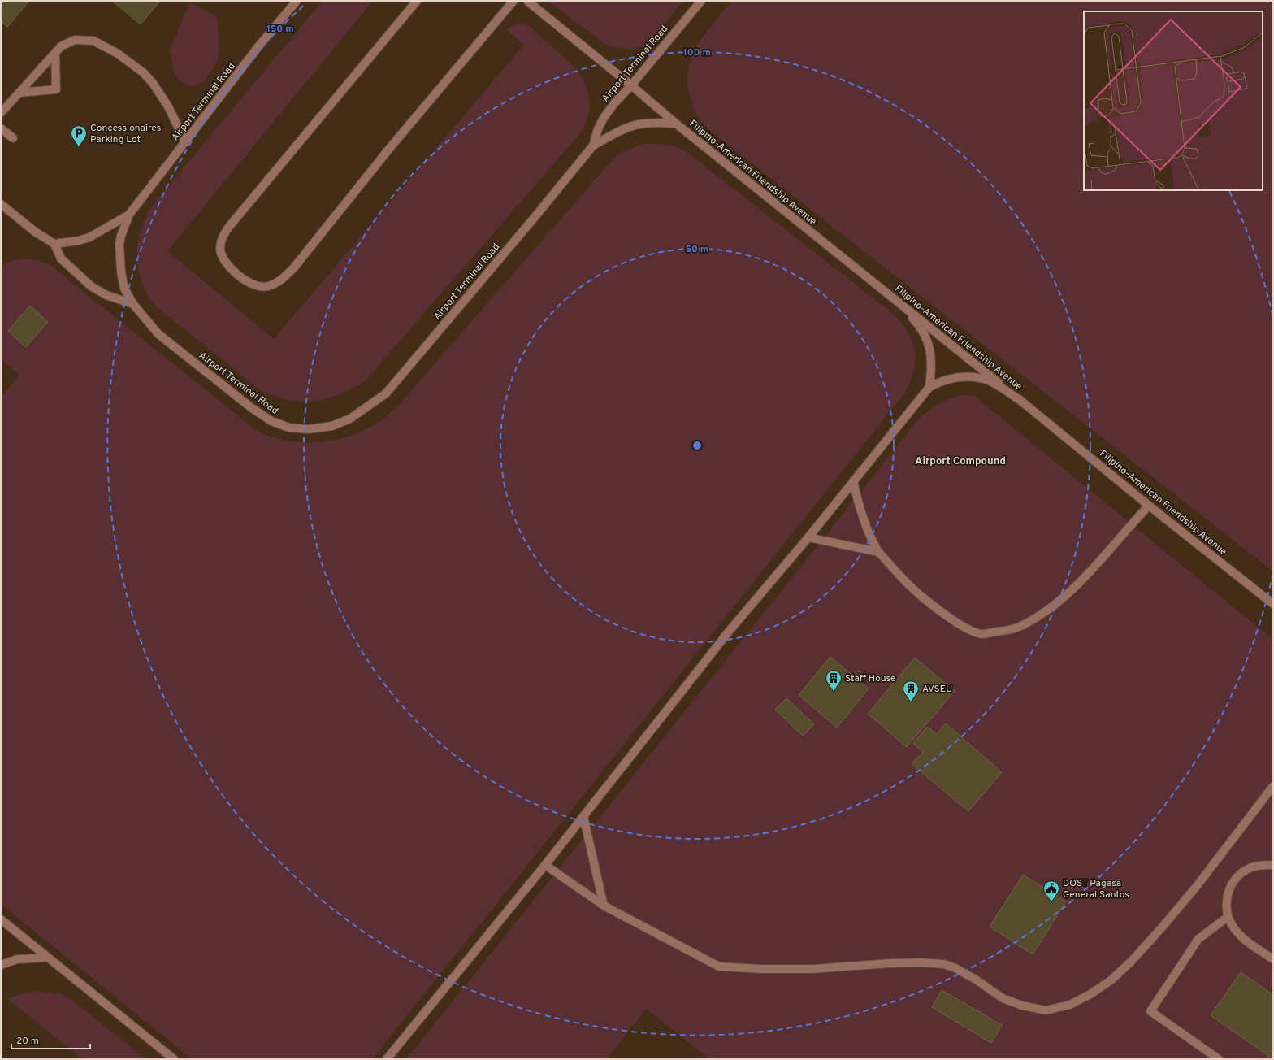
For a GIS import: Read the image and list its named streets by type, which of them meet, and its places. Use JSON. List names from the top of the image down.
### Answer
{
  "streets": {
    "street": ["Airport Terminal Road", "Filipino-American Friendship Avenue"]
  },
  "crossings": [
    ["Airport Terminal Road", "Filipino-American Friendship Avenue"]
  ],
  "districts": ["Airport Compound"],
  "places": {
    "parking": ["Concessionaires' Parking Lot"],
    "building": ["Staff House", "AVSEU"],
    "public building": ["DOST Pagasa General Santos"]
  },
  "scale_bar": "20 m",
  "rings": ["150 m", "100 m", "50 m"]
}
